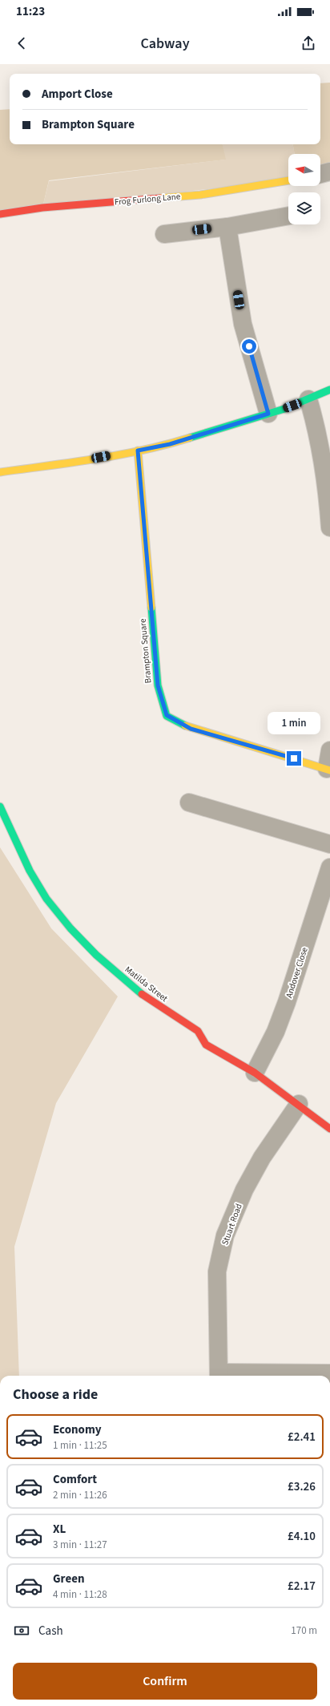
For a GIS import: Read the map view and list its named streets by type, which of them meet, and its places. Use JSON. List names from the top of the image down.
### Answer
{
  "streets": {
    "street": [
      "Frog Furlong Lane",
      "Brampton Square",
      "Andover Close",
      "Matilda Street",
      "Stuart Road"
    ]
  },
  "crossings": [
    ["Andover Close", "Matilda Street"],
    ["Matilda Street", "Stuart Road"]
  ],
  "north": "left",
  "page": {
    "status": "11:23",
    "header": "Cabway",
    "banner": ["Amport Close", "Brampton Square"],
    "bubble": "1 min",
    "heading": "Choose a ride",
    "list": [
      {
        "name": "Economy",
        "note": "1 min · 11:25",
        "value": "£2.41"
      },
      {
        "name": "Comfort",
        "note": "2 min · 11:26",
        "value": "£3.26"
      },
      {
        "name": "XL",
        "note": "3 min · 11:27",
        "value": "£4.10"
      },
      {
        "name": "Green",
        "note": "4 min · 11:28",
        "value": "£2.17"
      }
    ],
    "pay": ["Cash", "170 m"],
    "buttons": "Confirm"
  }
}
